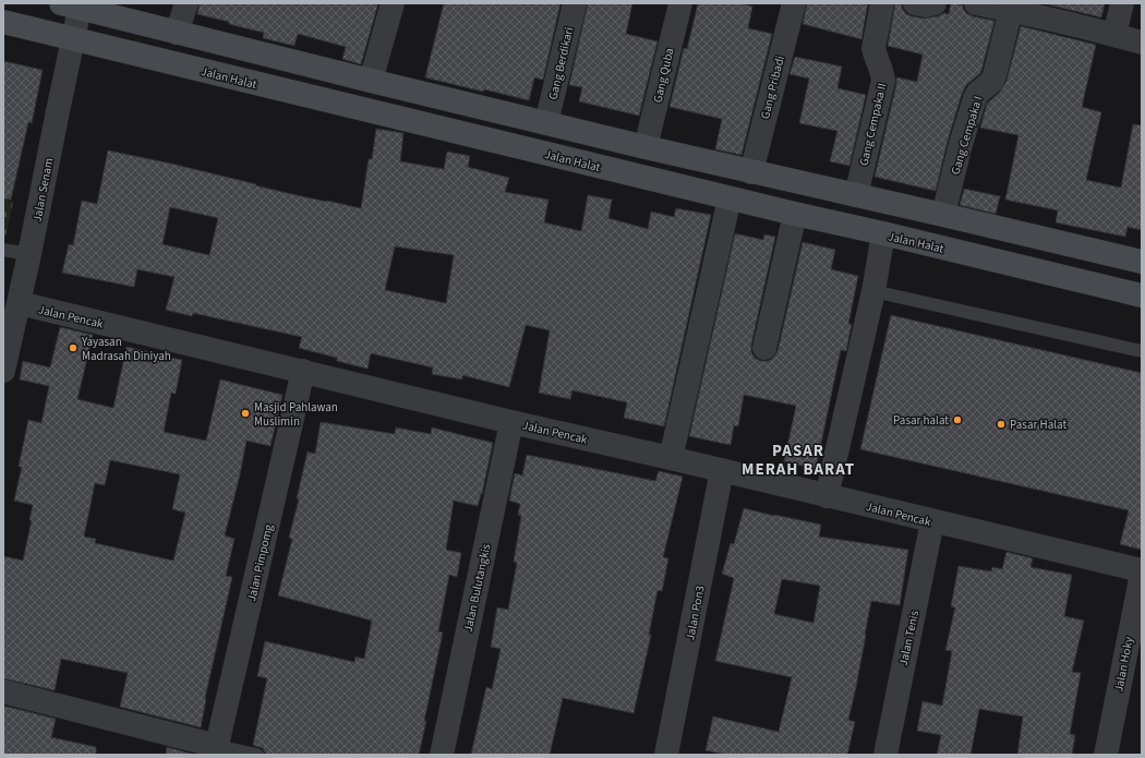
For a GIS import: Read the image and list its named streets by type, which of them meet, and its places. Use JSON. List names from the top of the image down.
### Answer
{
  "streets": {
    "main road": ["Jalan Halat"],
    "street": [
      "Gang Berdikari",
      "Gang Quba",
      "Gang Pribadi",
      "Gang Cempaka II",
      "Gang Cempaka I",
      "Jalan Senam",
      "Jalan Pencak",
      "Jalan Pimpomg",
      "Jalan Bulutangkis",
      "Jalan Pon3",
      "Jalan Tenis",
      "Jalan Hoky"
    ]
  },
  "crossings": [
    ["Jalan Halat", "Jalan Senam"],
    ["Jalan Senam", "Jalan Pencak"],
    ["Jalan Pencak", "Jalan Pimpomg"],
    ["Jalan Pencak", "Jalan Bulutangkis"],
    ["Jalan Pencak", "Jalan Pon3"],
    ["Jalan Pencak", "Jalan Tenis"],
    ["Jalan Pencak", "Jalan Hoky"]
  ],
  "districts": ["PASAR MERAH BARAT"],
  "places": [
    "Yayasan Madrasah Diniyah",
    "Masjid Pahlawan Muslimin",
    "Pasar halat",
    "Pasar Halat"
  ]
}
